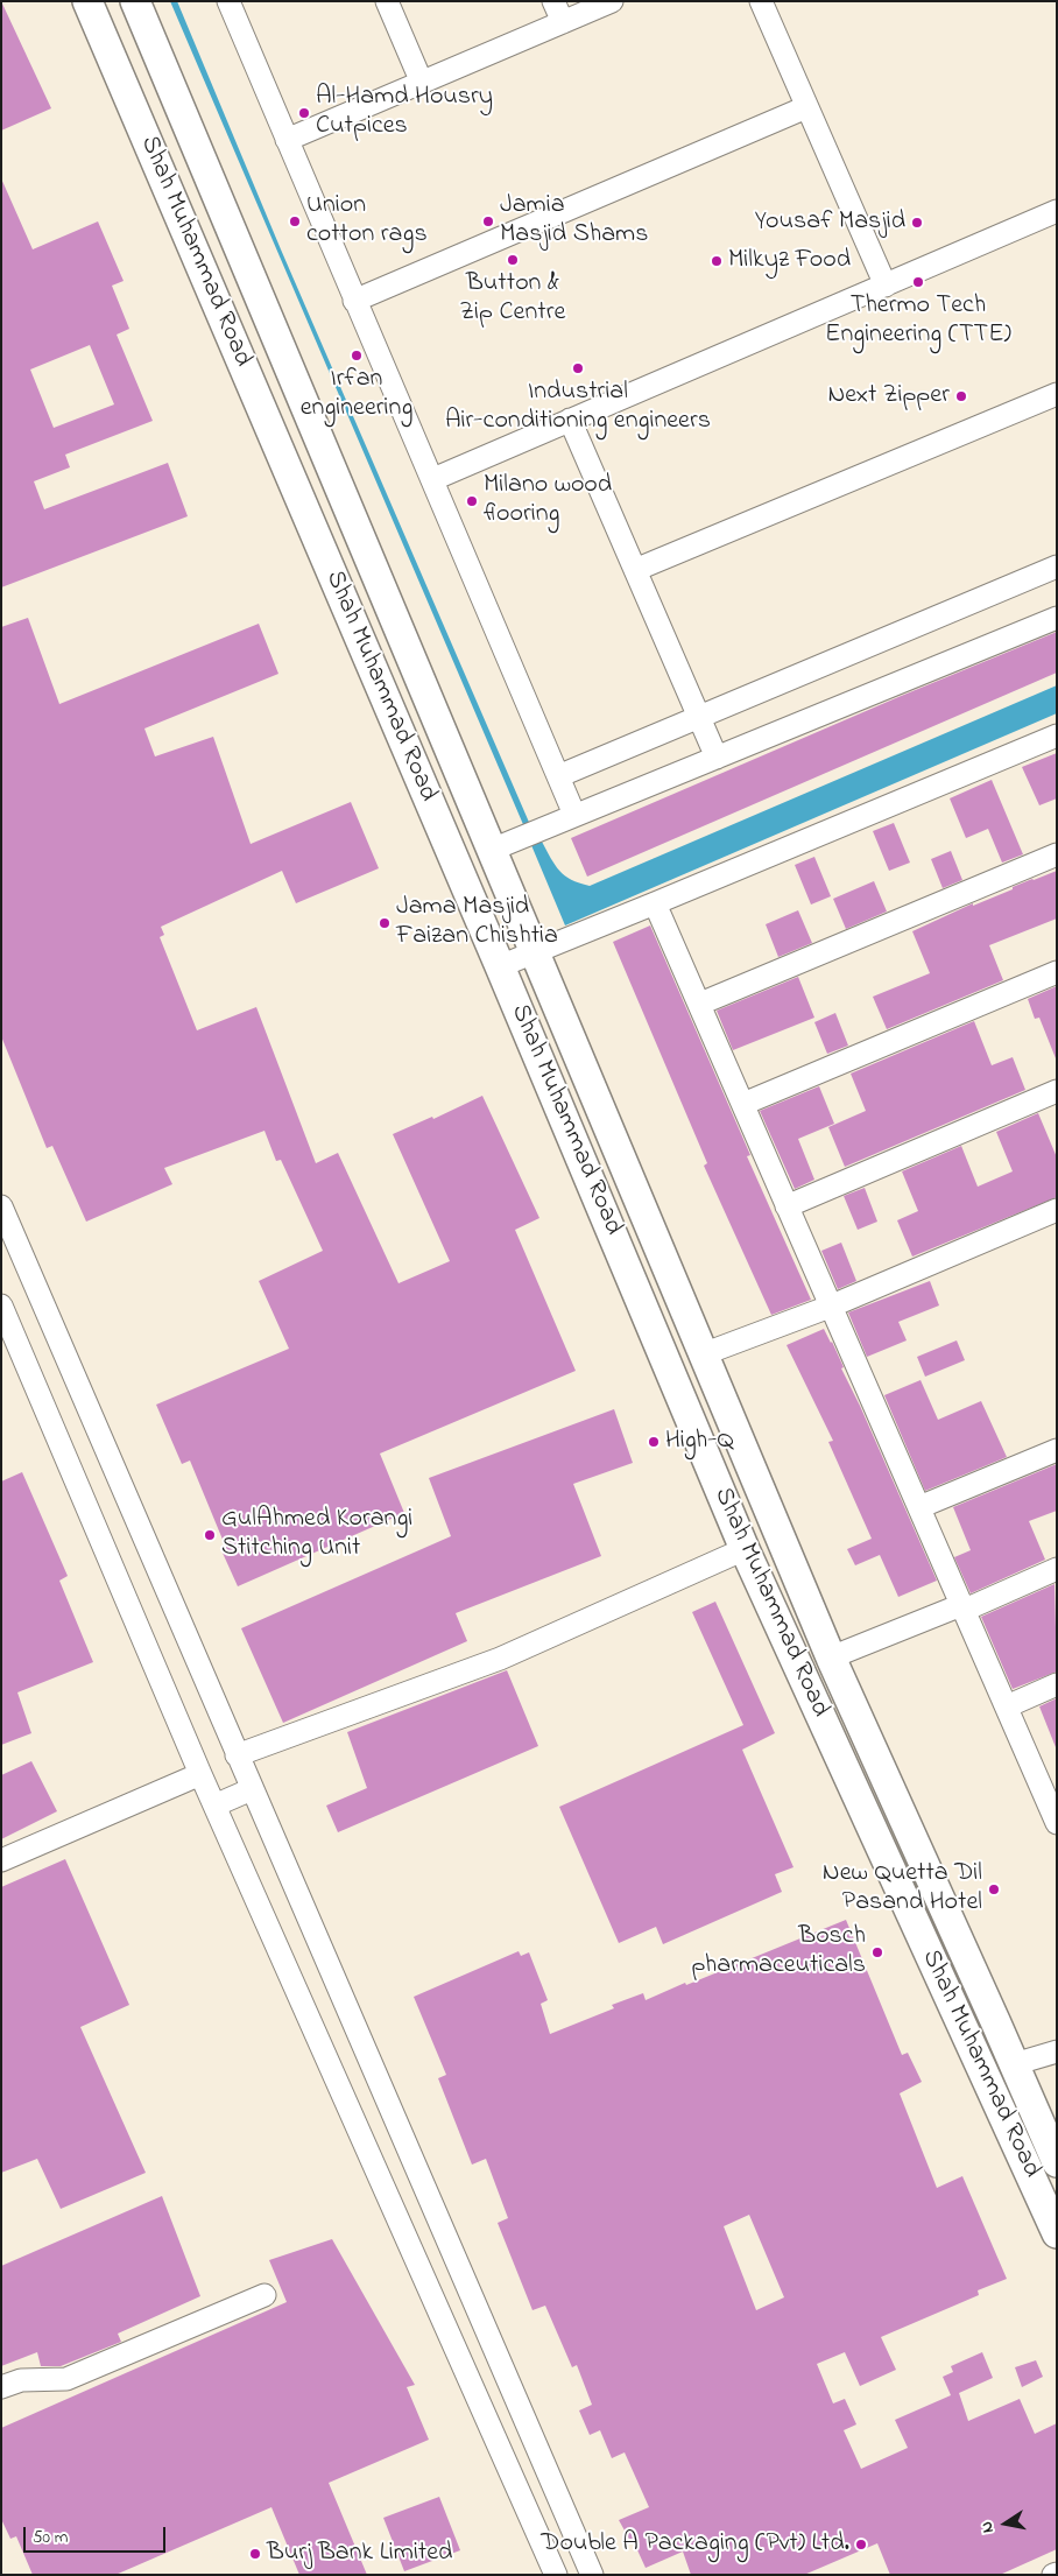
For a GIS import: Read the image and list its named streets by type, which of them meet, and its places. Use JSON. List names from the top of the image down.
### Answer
{
  "streets": {
    "main road": ["Shah Muhammad Road"]
  },
  "places": [
    "Al-Hamd Housry Cutpices",
    "Union cotton rags",
    "Jamia Masjid Shams",
    "Yousaf Masjid",
    "Button & Zip Centre",
    "Milkyz Food",
    "Thermo Tech Engineering (TTE)",
    "Irfan engineering",
    "Industrial Air-conditioning engineers",
    "Next Zipper",
    "Milano wood flooring",
    "Jama Masjid Faizan Chishtia",
    "High-Q",
    "GulAhmed Korangi Stitching Unit",
    "New Quetta Dil Pasand Hotel",
    "Bosch pharmaceuticals",
    "Double A Packaging (Pvt) Ltd.",
    "Burj Bank Limited"
  ],
  "scale_bar": "50 m",
  "north": "left"
}
